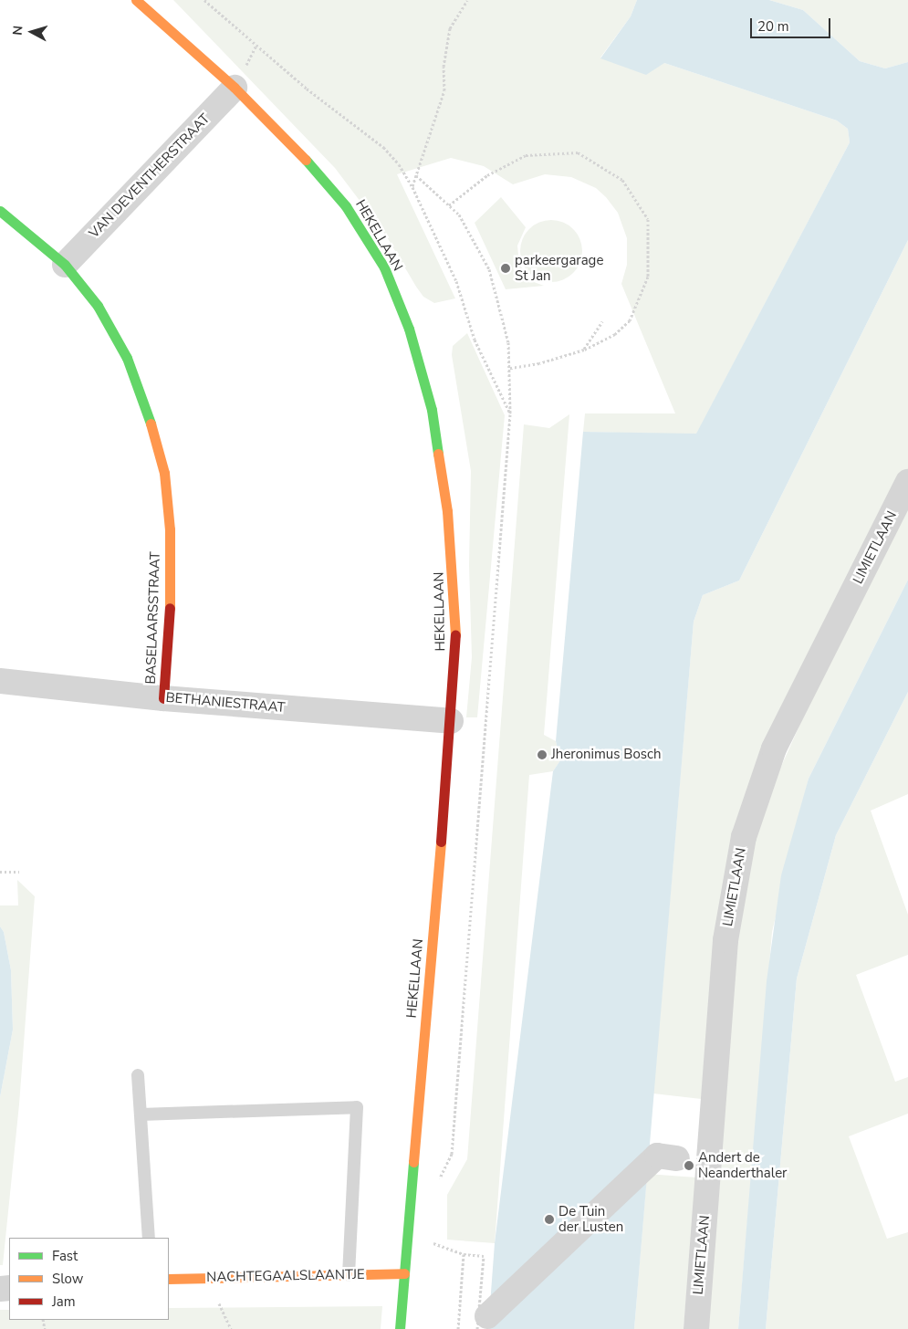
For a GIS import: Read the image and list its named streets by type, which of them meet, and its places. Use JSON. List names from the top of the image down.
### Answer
{
  "streets": {
    "main road": ["HEKELLAAN", "BASELAARSSTRAAT", "NACHTEGAALSLAANTJE"],
    "street": ["VAN DEVENTHERSTRAAT", "LIMIETLAAN", "BETHANIESTRAAT"]
  },
  "crossings": [
    ["VAN DEVENTHERSTRAAT", "HEKELLAAN"],
    ["VAN DEVENTHERSTRAAT", "BASELAARSSTRAAT"],
    ["HEKELLAAN", "BETHANIESTRAAT"],
    ["HEKELLAAN", "NACHTEGAALSLAANTJE"],
    ["BASELAARSSTRAAT", "BETHANIESTRAAT"]
  ],
  "places": [
    "parkeergarage St Jan",
    "Jheronimus Bosch",
    "Andert de Neanderthaler",
    "De Tuin der Lusten"
  ],
  "legend": ["Fast", "Slow", "Jam"],
  "scale_bar": "20 m",
  "north": "left"
}
